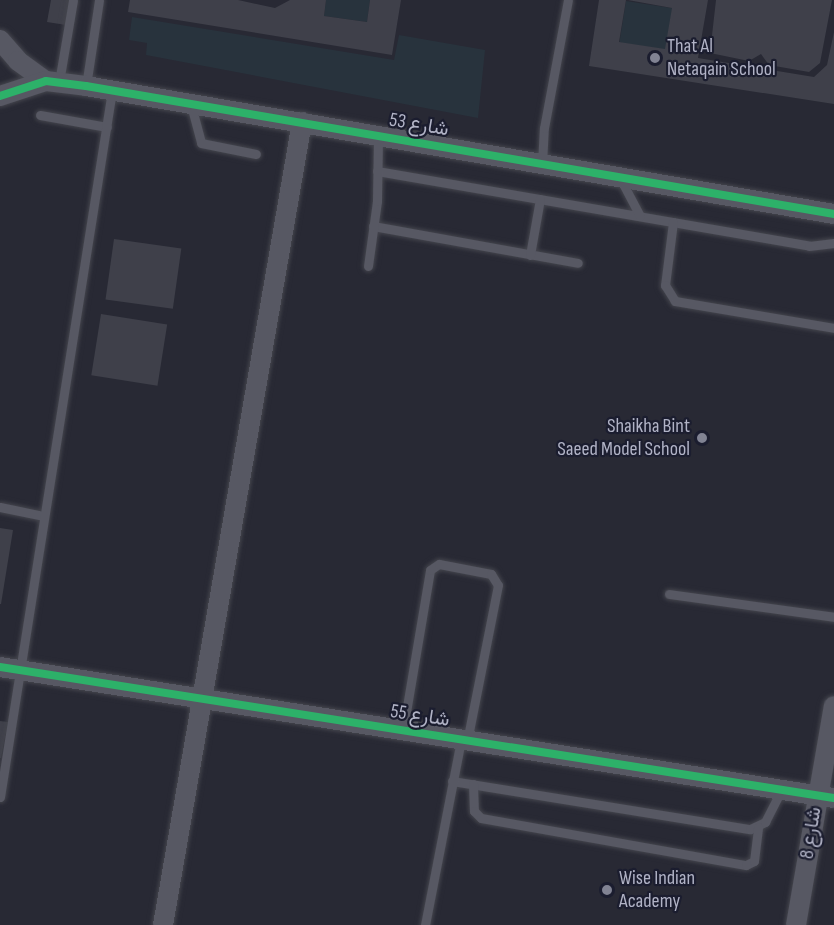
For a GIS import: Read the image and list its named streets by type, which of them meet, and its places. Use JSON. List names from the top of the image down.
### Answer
{
  "streets": {
    "street": ["شارع 53", "شارع 55", "شارع 8"]
  },
  "crossings": [
    ["شارع 55", "شارع 8"]
  ],
  "places": ["That Al Netaqain School", "Shaikha Bint Saeed Model School", "Wise Indian Academy"]
}
